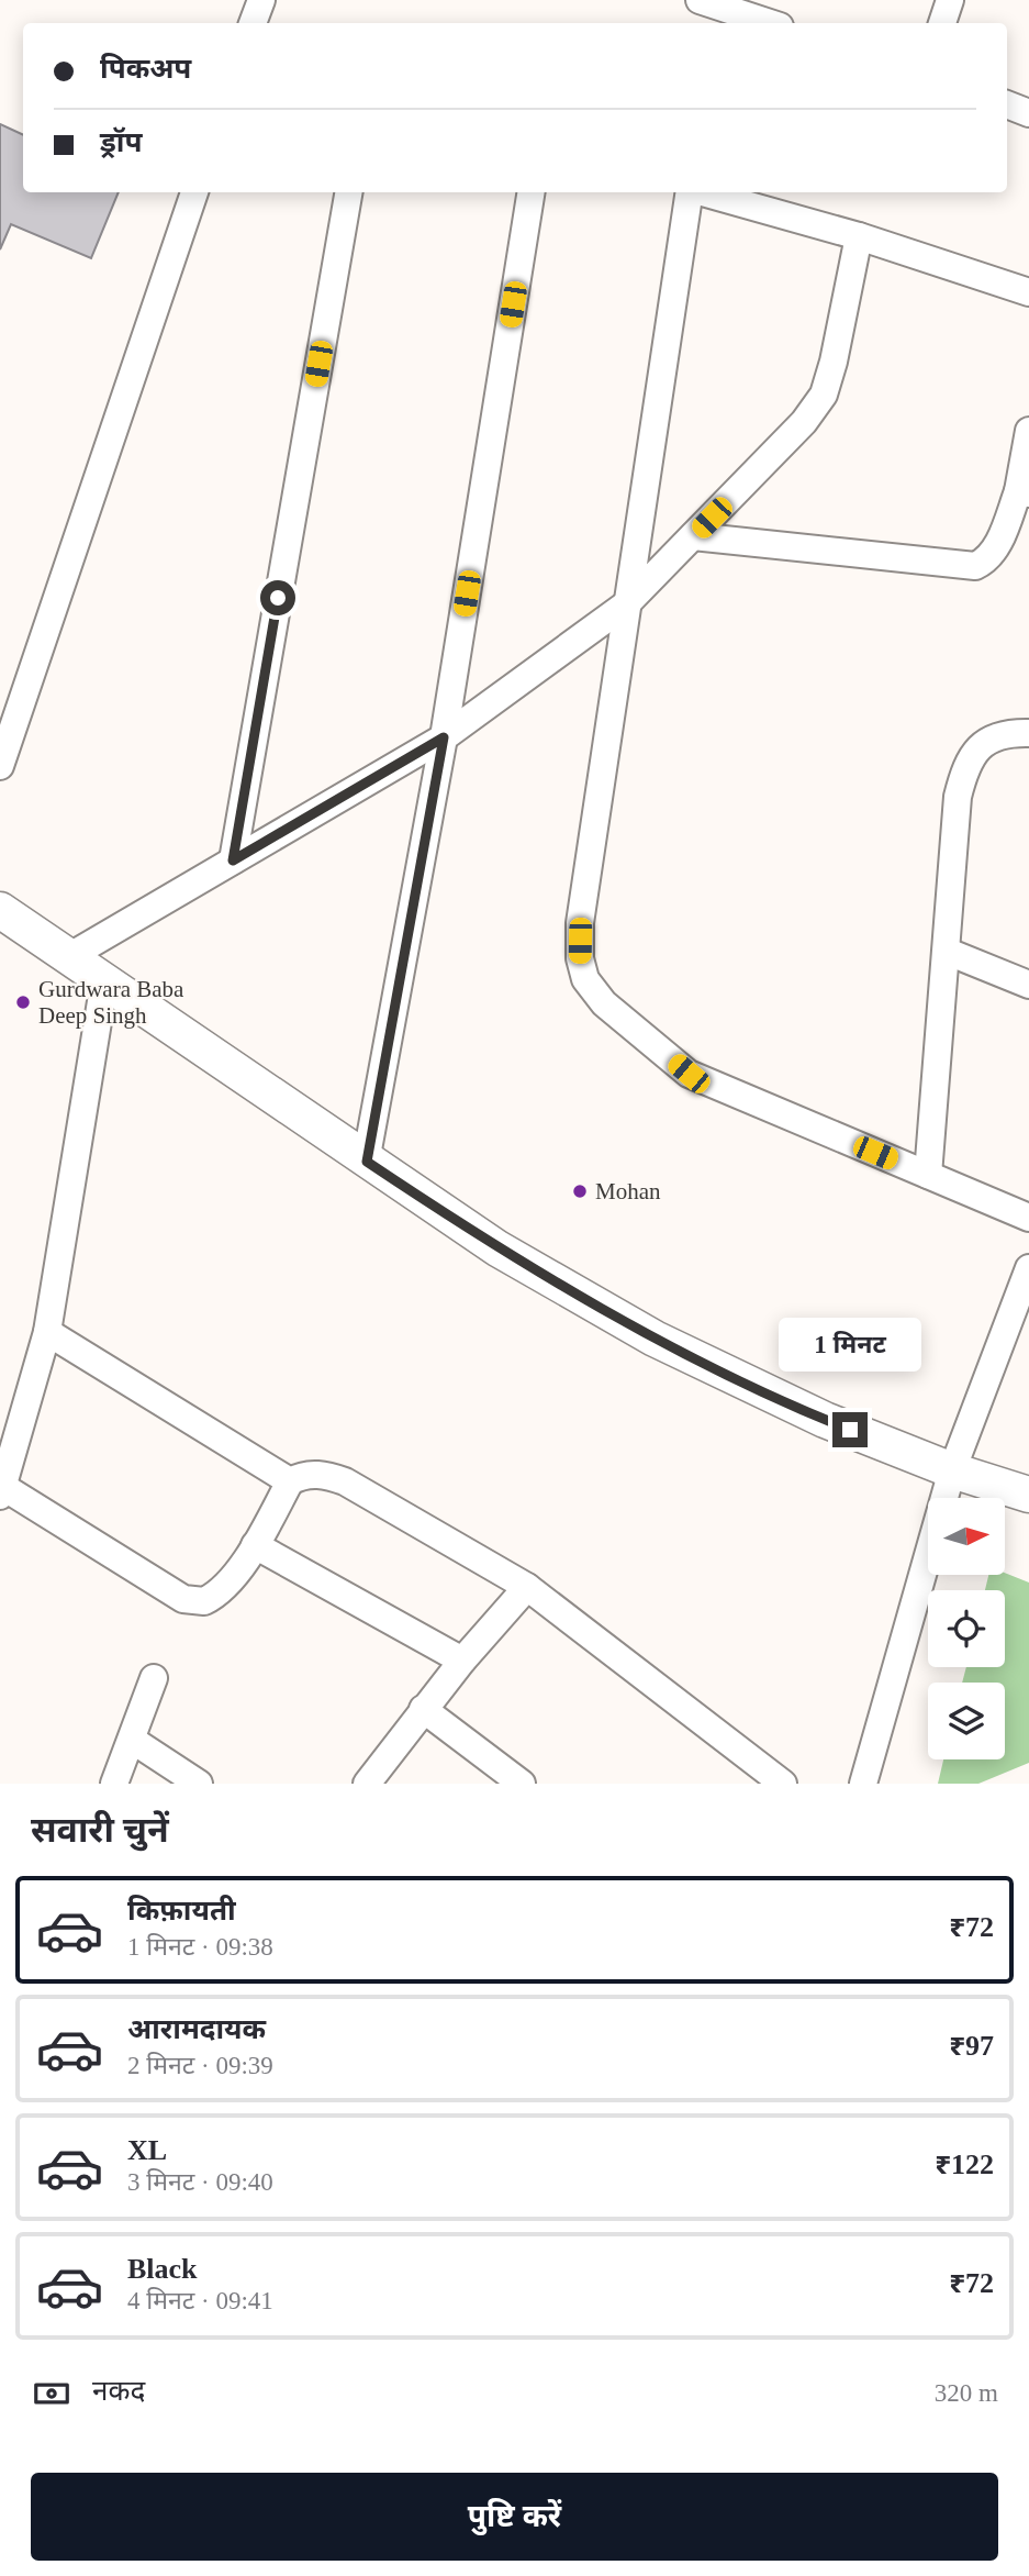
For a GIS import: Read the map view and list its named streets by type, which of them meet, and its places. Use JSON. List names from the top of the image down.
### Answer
{
  "places": ["Gurdwara Baba Deep Singh", "Mohan"],
  "north": "right",
  "page": {
    "banner": ["पिकअप", "ड्रॉप"],
    "bubble": "1 मिनट",
    "heading": "सवारी चुनें",
    "list": [
      {
        "name": "किफ़ायती",
        "note": "1 मिनट · 09:38",
        "value": "₹72"
      },
      {
        "name": "आरामदायक",
        "note": "2 मिनट · 09:39",
        "value": "₹97"
      },
      {
        "name": "XL",
        "note": "3 मिनट · 09:40",
        "value": "₹122"
      },
      {
        "name": "Black",
        "note": "4 मिनट · 09:41",
        "value": "₹72"
      }
    ],
    "pay": ["नकद", "320 m"],
    "buttons": "पुष्टि करें"
  }
}
